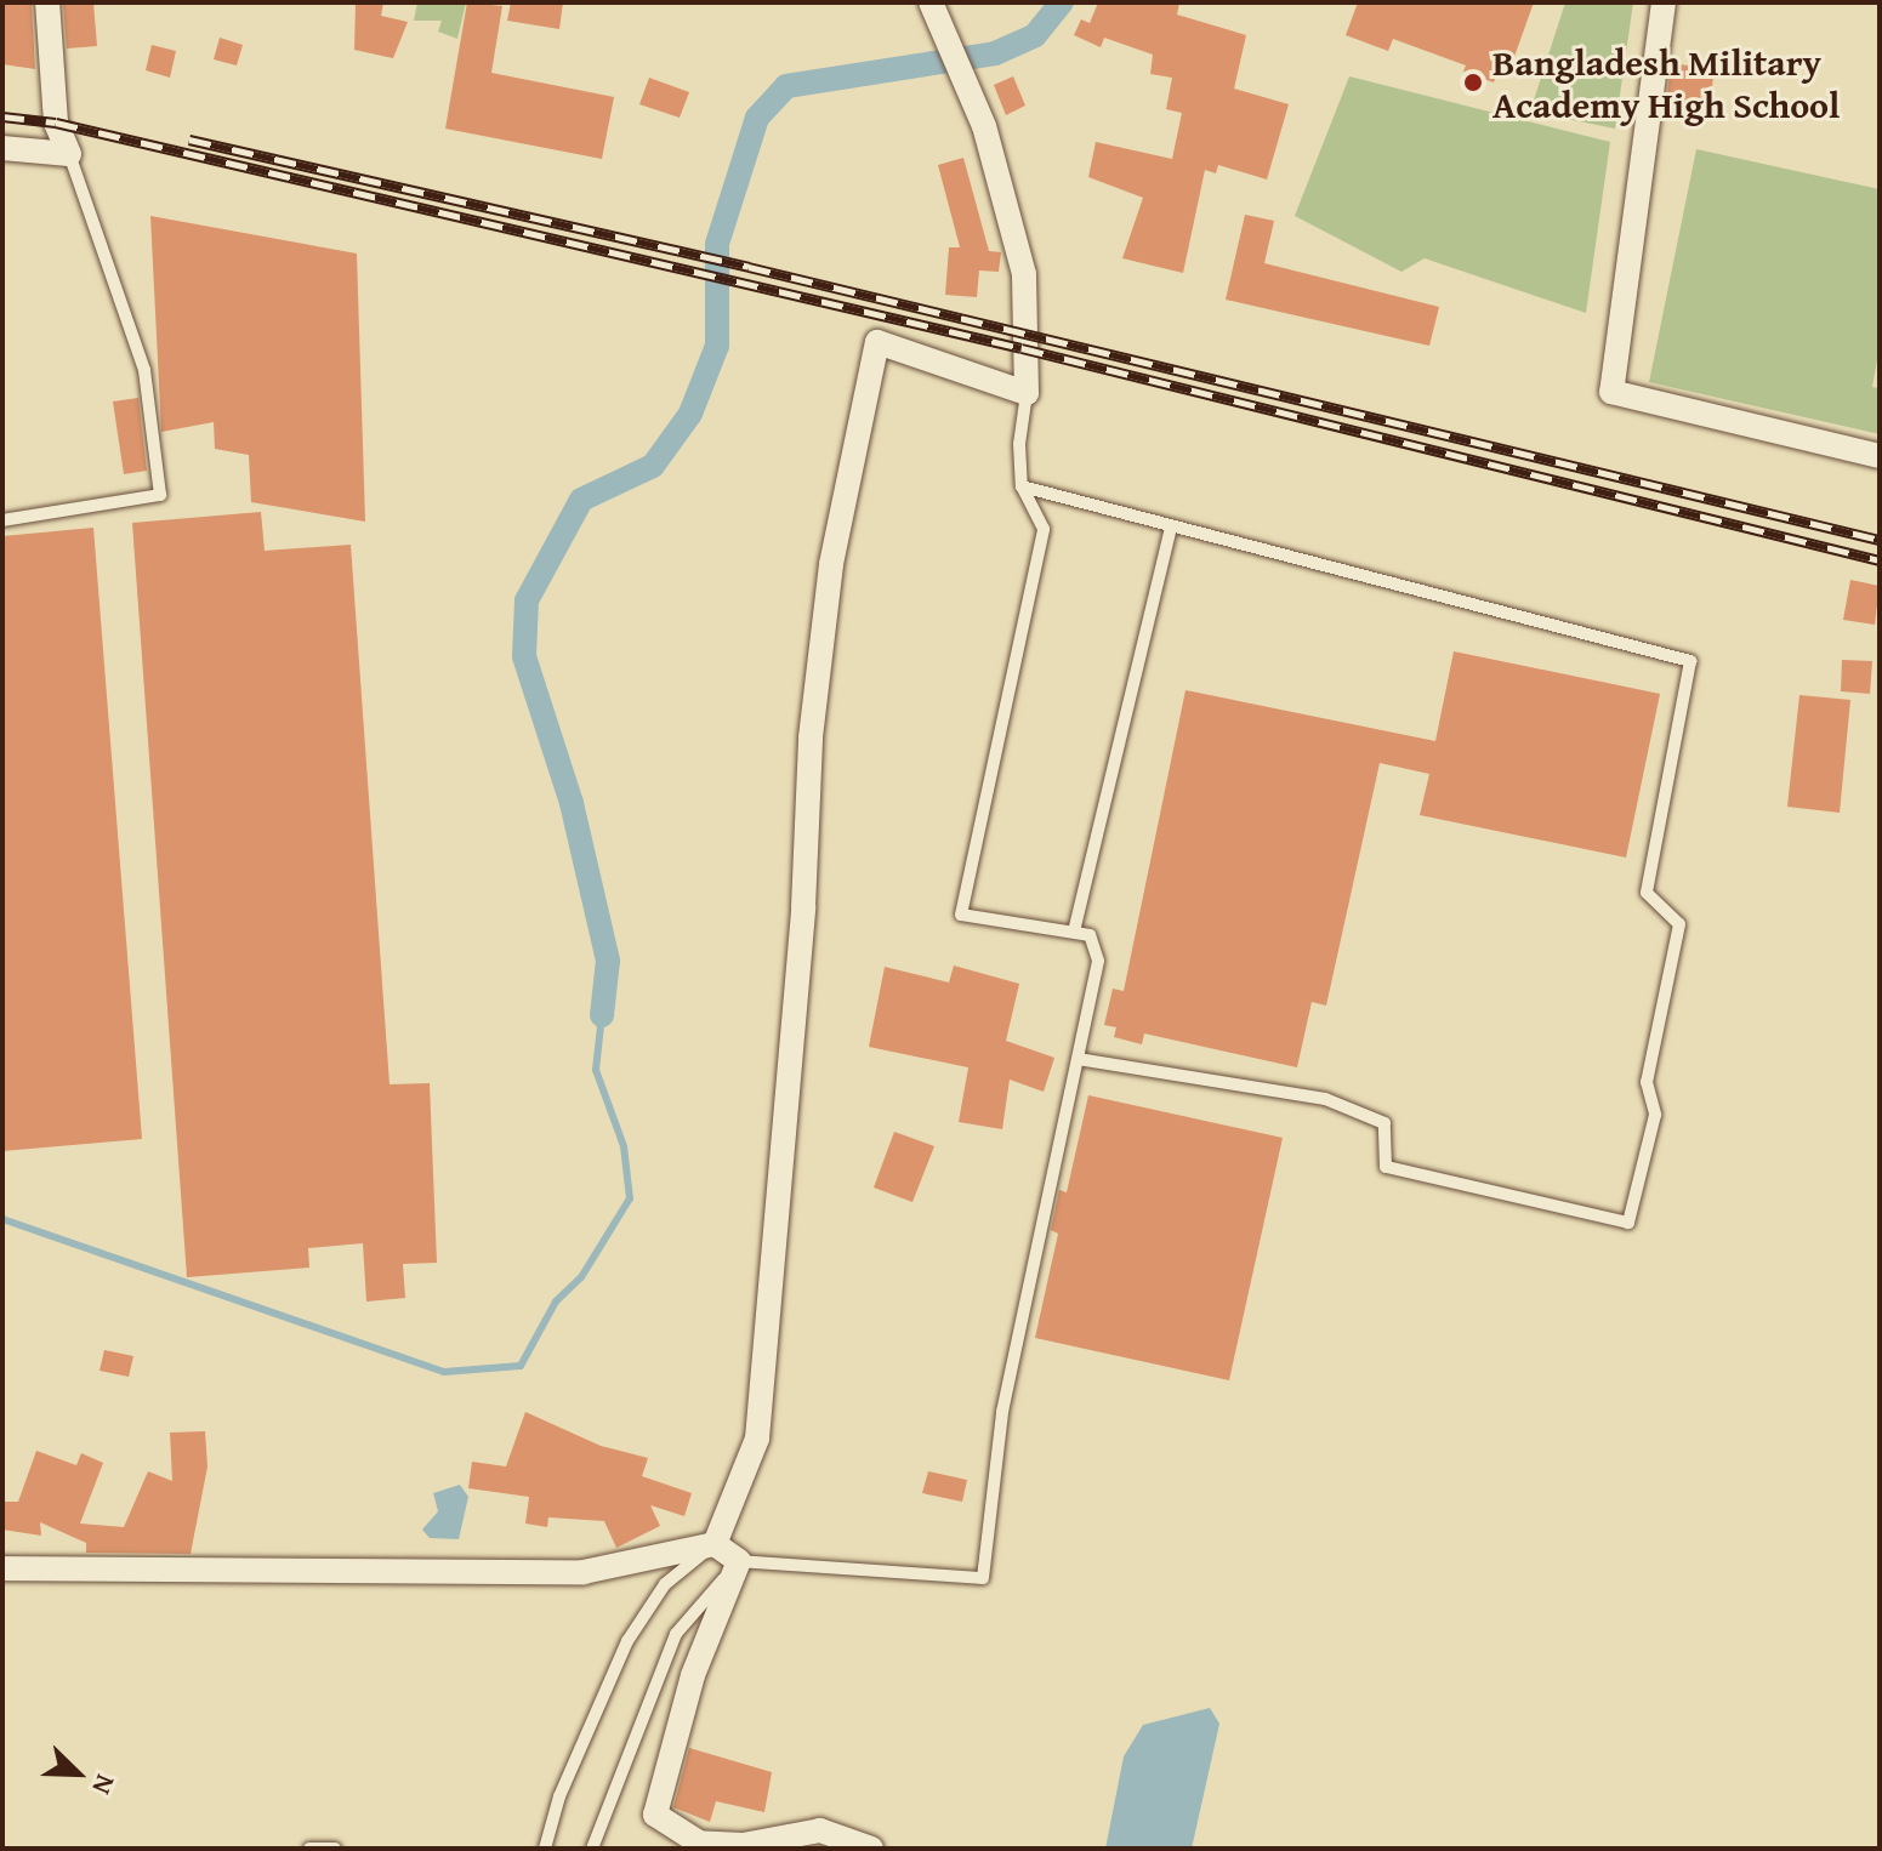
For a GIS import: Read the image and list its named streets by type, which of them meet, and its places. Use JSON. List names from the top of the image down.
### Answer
{
  "places": ["Bangladesh Military Academy High School"],
  "north": "bottom right"
}
